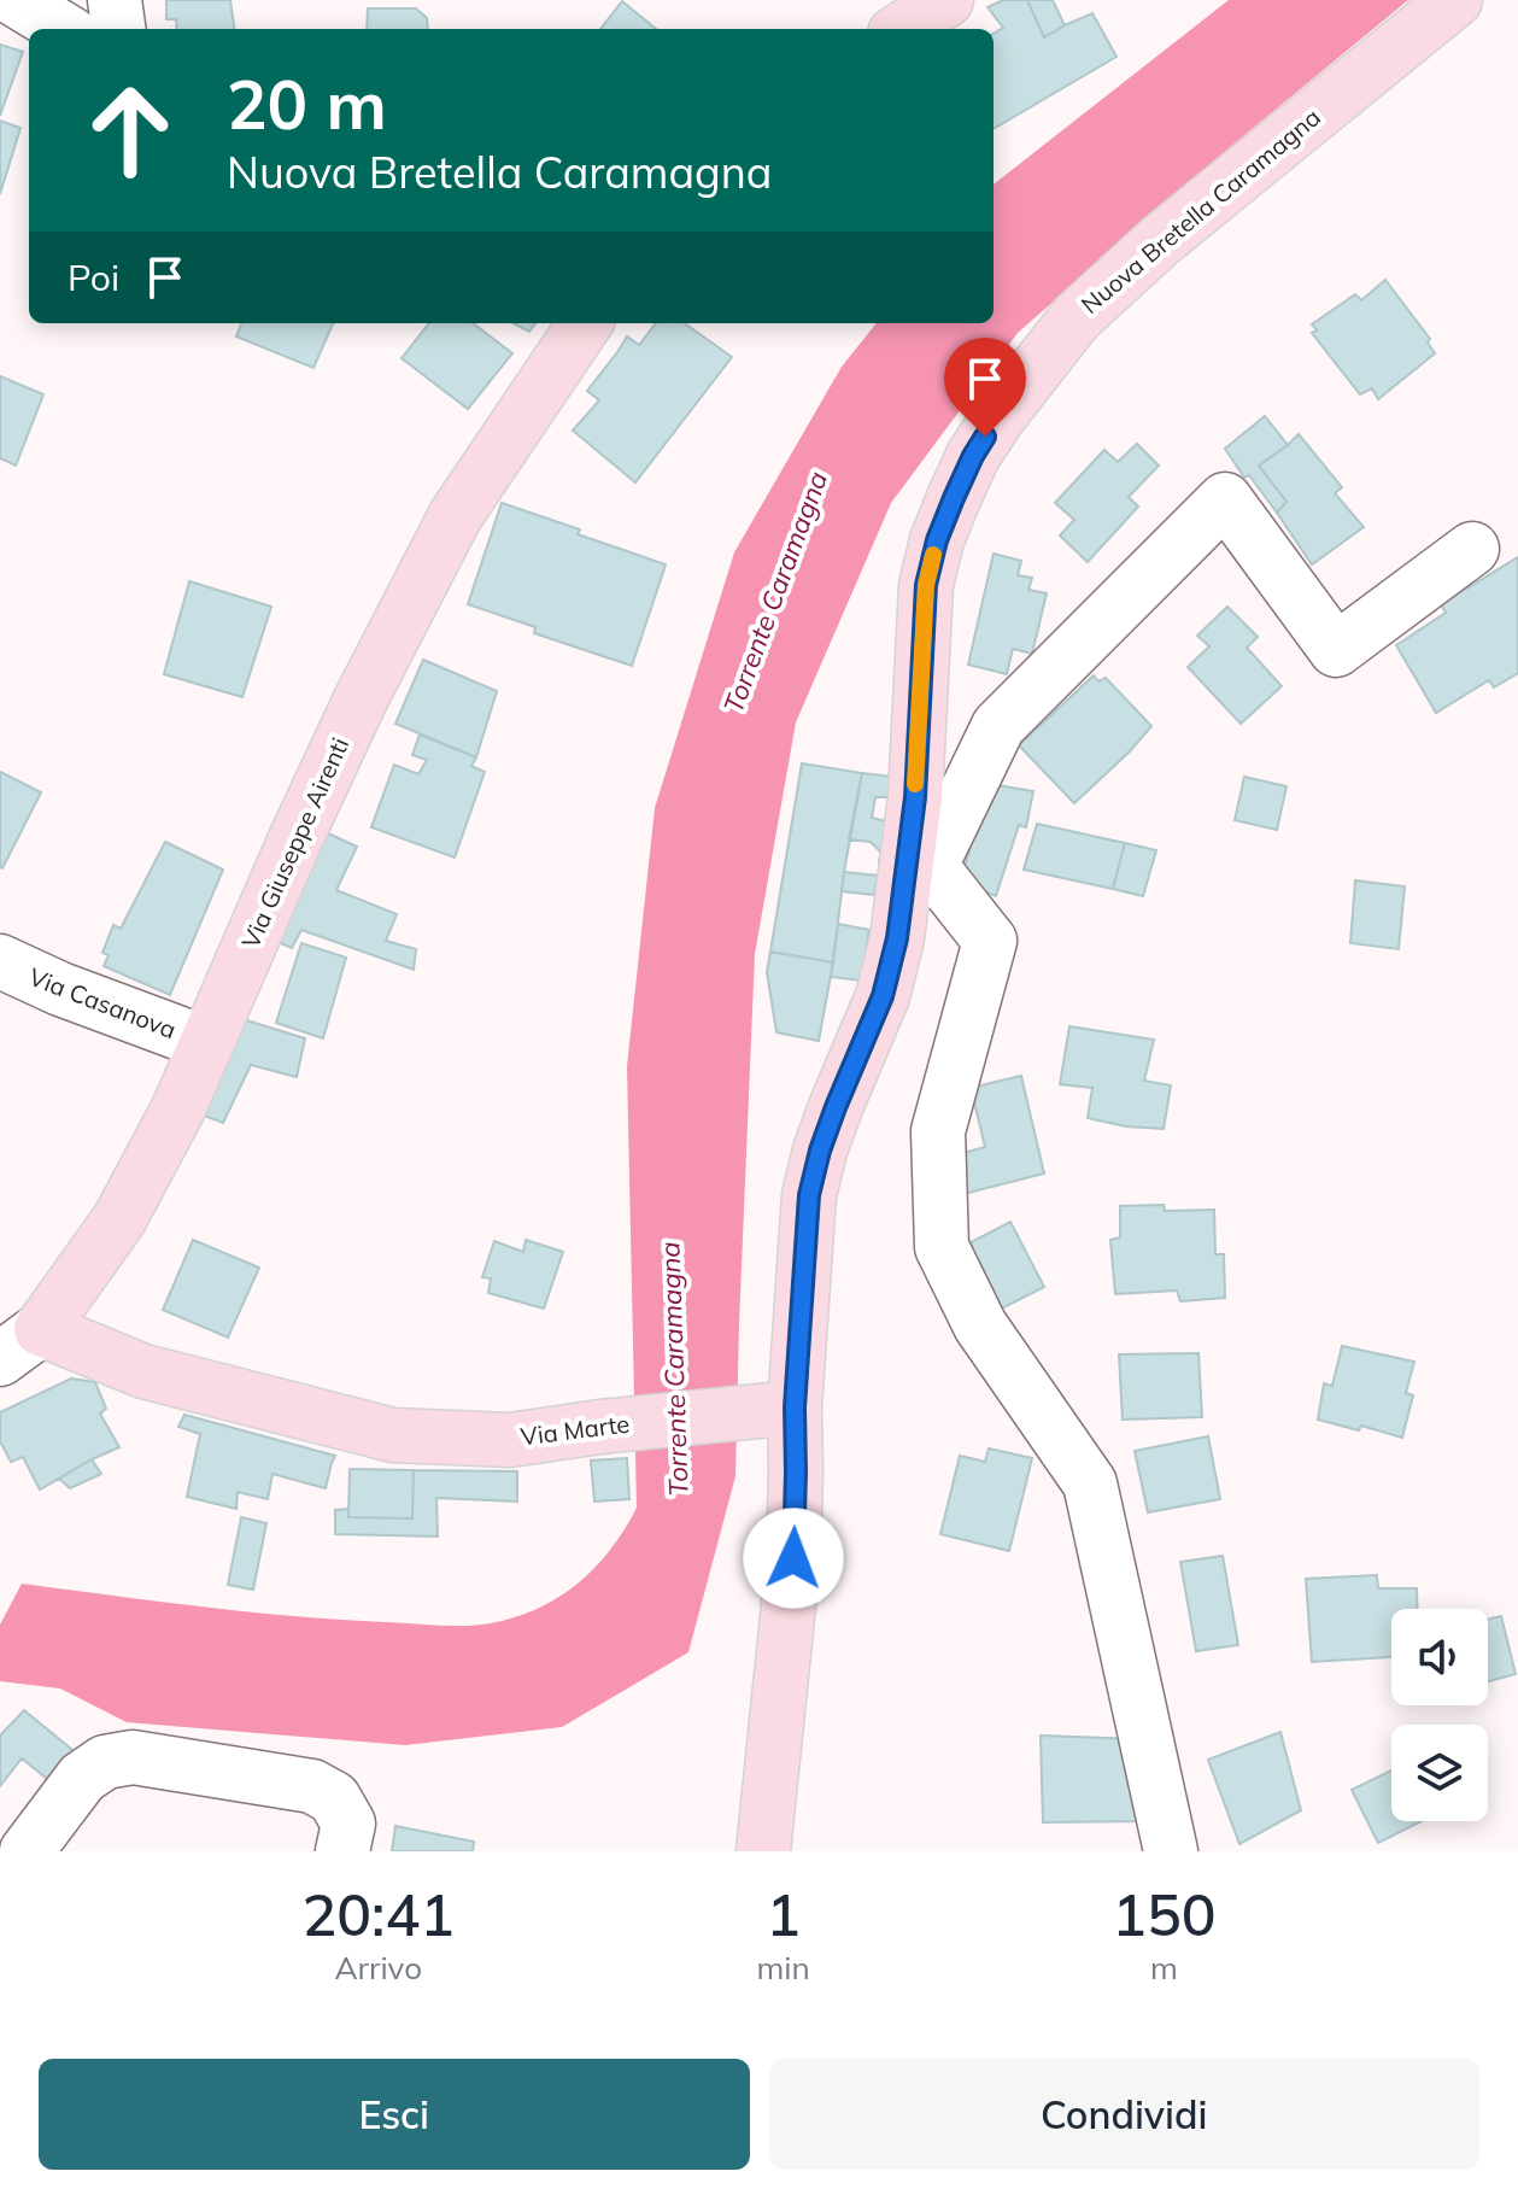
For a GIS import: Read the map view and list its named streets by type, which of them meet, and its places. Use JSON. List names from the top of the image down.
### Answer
{
  "streets": {
    "main road": ["Nuova Bretella Caramagna", "Via Giuseppe Airenti", "Via Marte"],
    "street": ["Via Casanova"]
  },
  "crossings": [
    ["Nuova Bretella Caramagna", "Via Marte"],
    ["Via Giuseppe Airenti", "Via Casanova"],
    ["Via Giuseppe Airenti", "Via Marte"]
  ],
  "water": ["Torrente Caramagna"],
  "page": {
    "turn": ["20 m", "Nuova Bretella Caramagna"],
    "then": "Poi",
    "eta": [
      "20:41",
      "Arrivo",
      "1",
      "min",
      "150",
      "m"
    ],
    "buttons": ["Esci", "Condividi"]
  }
}
